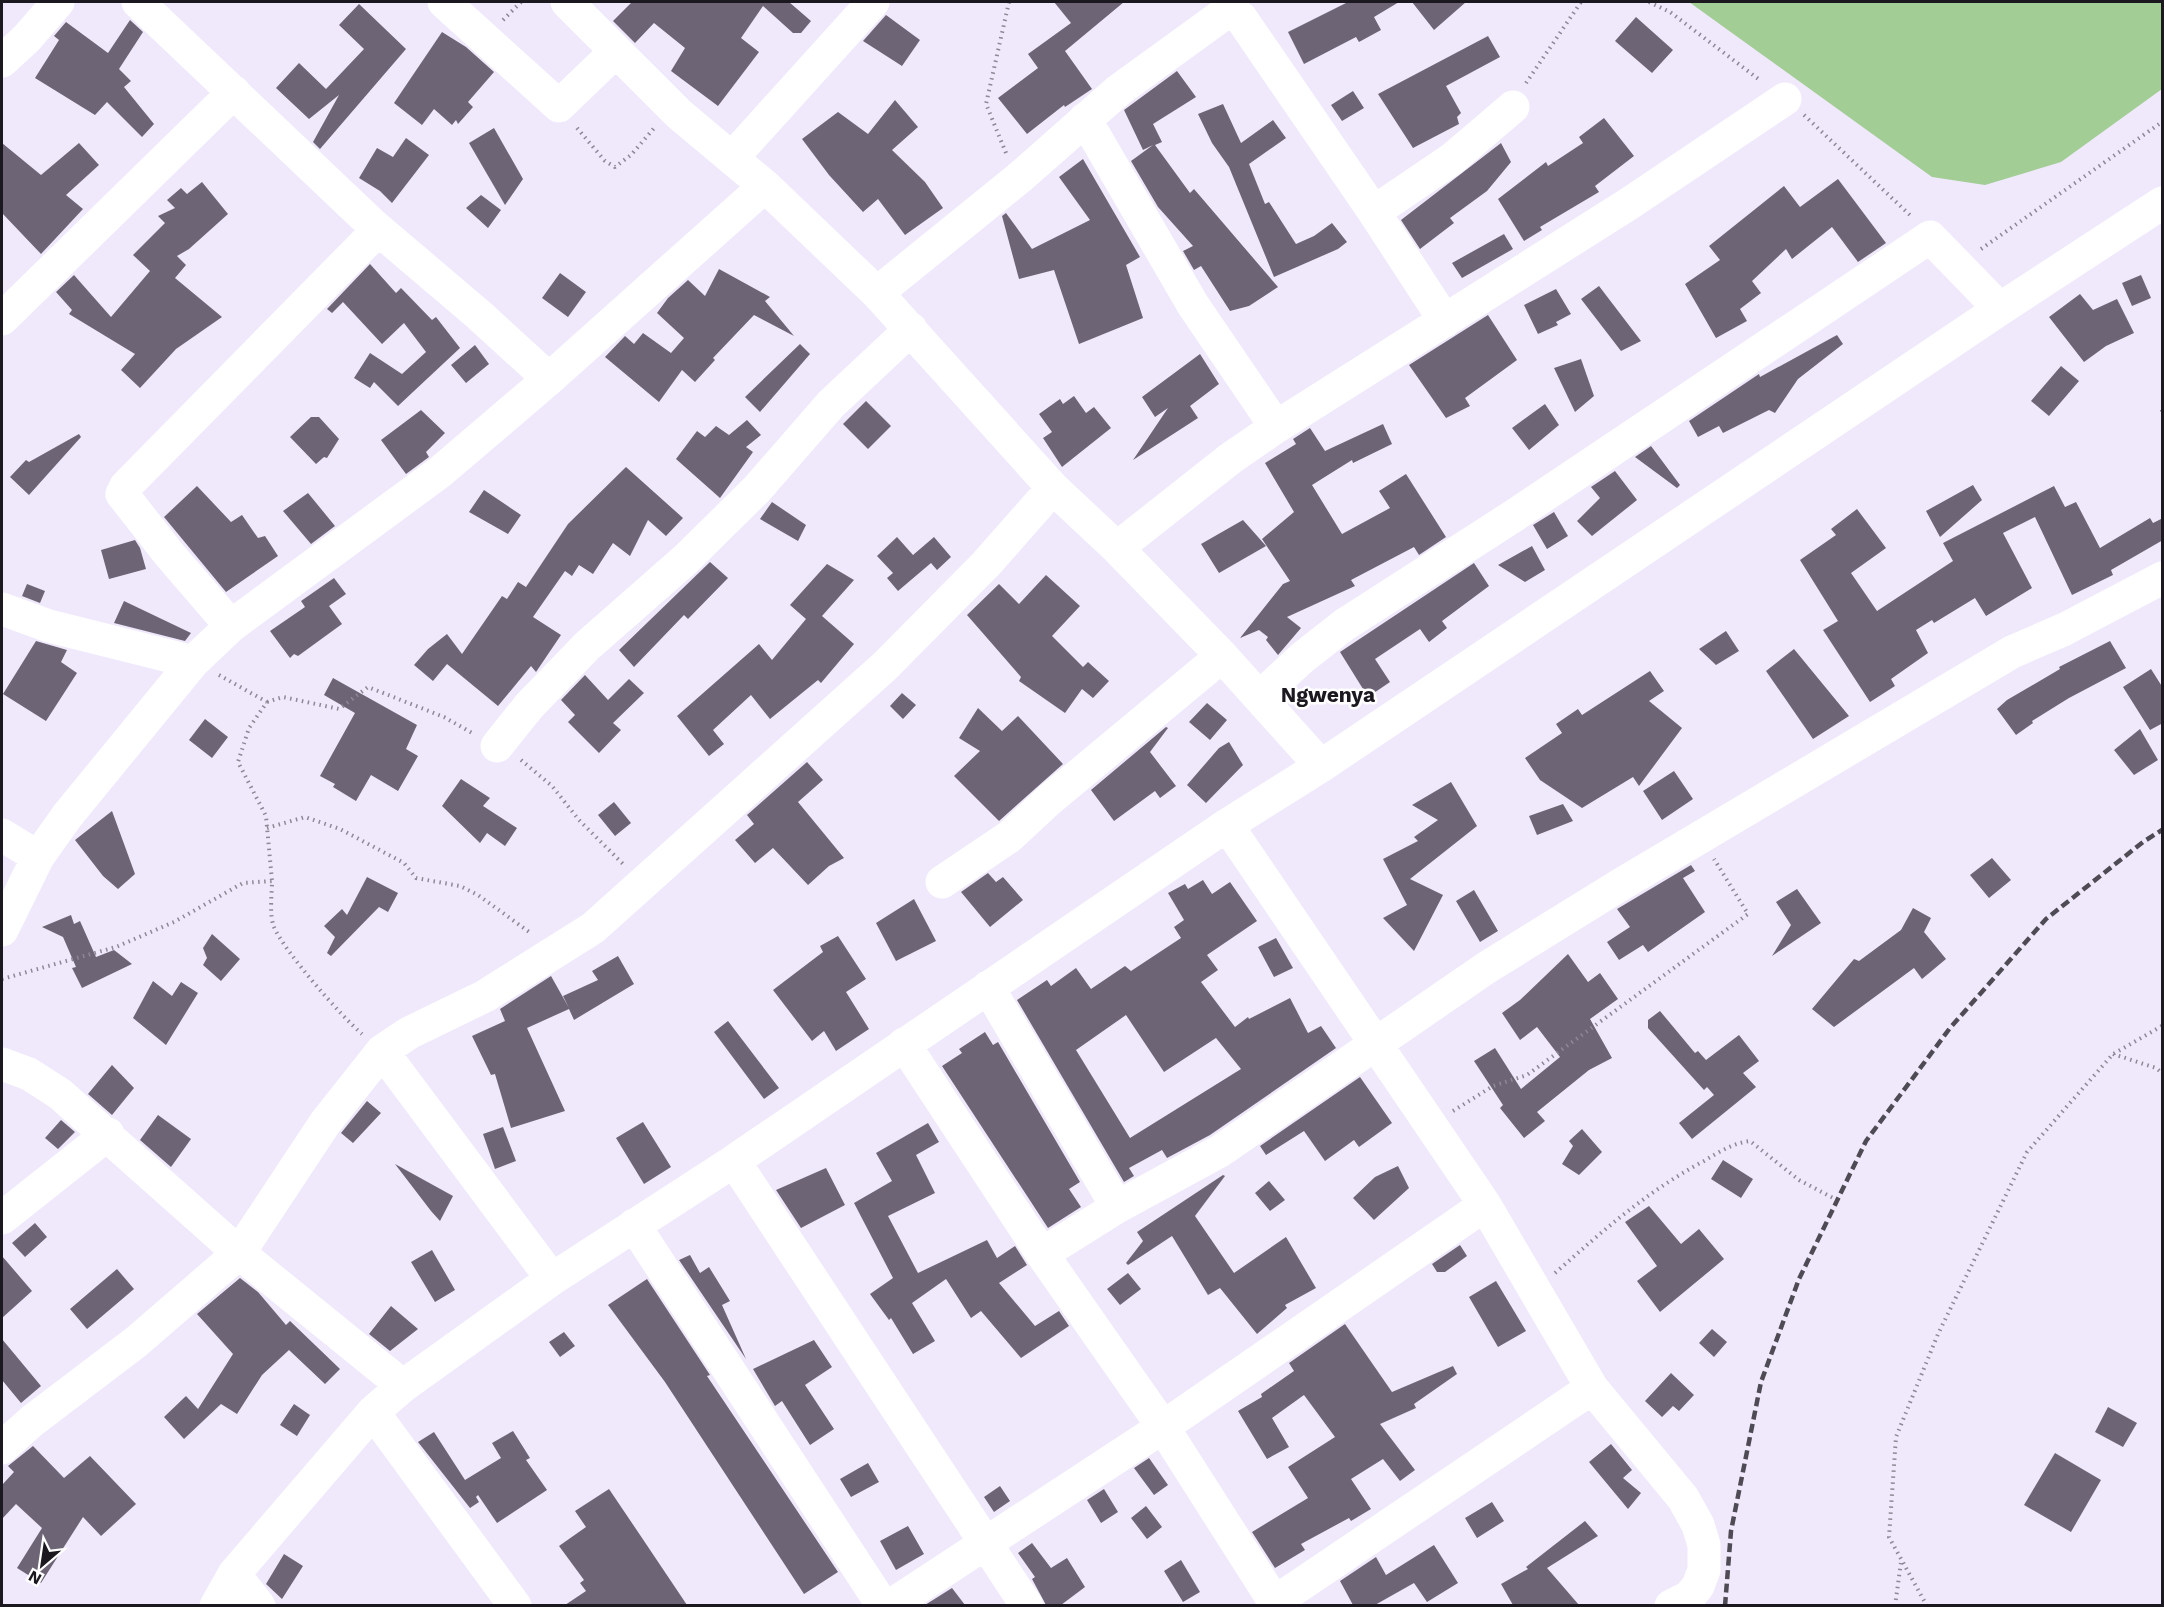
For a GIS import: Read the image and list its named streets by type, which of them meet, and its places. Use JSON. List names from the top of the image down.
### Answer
{
  "districts": ["Ngwenya"],
  "north": "bottom left"
}
